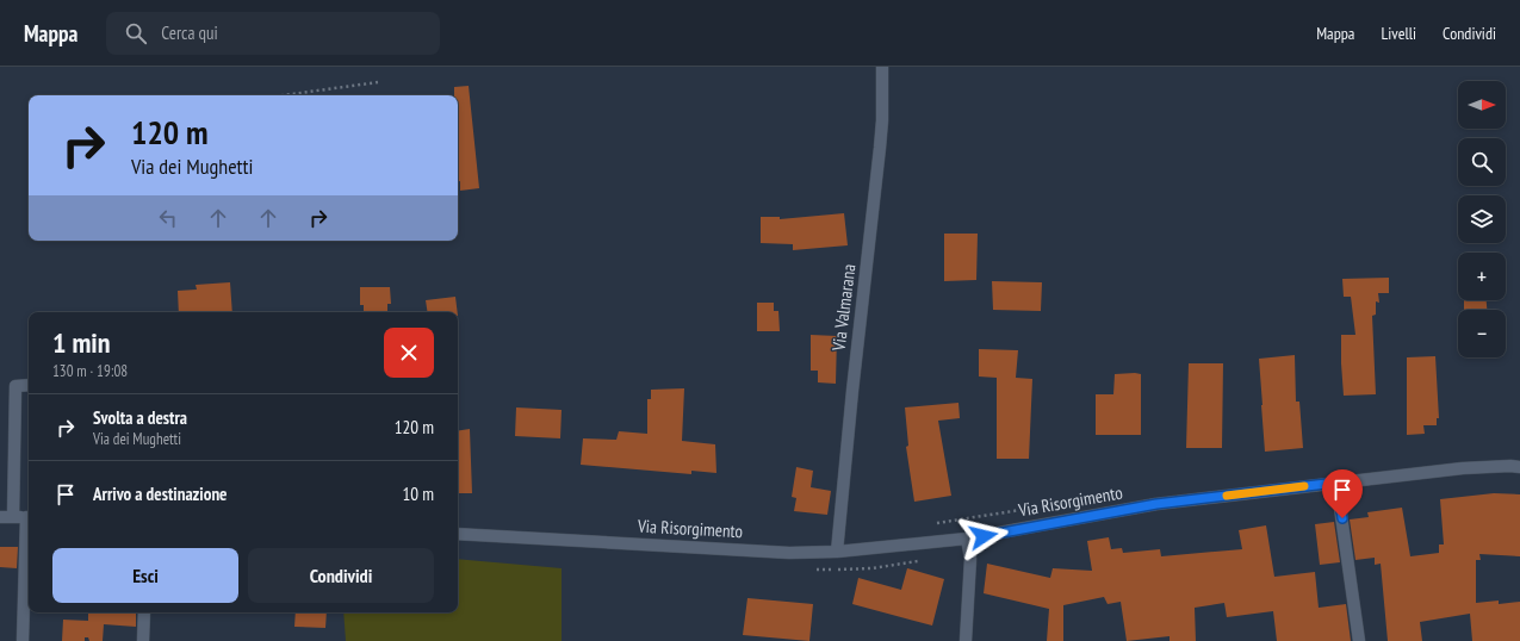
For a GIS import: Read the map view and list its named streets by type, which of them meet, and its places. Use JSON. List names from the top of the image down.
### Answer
{
  "streets": {
    "street": ["Via Valmarana", "Via Risorgimento"]
  },
  "crossings": [
    ["Via Valmarana", "Via Risorgimento"]
  ],
  "north": "right",
  "page": {
    "header": "Mappa",
    "search": "Cerca qui",
    "nav": ["Mappa", "Livelli", "Condividi"],
    "map_buttons": ["+", "−"],
    "turn": ["120 m", "Via dei Mughetti"],
    "heading": ["1 min", "130 m · 19:08"],
    "list": [
      {
        "name": "Svolta a destra",
        "note": "Via dei Mughetti",
        "value": "120 m"
      },
      {
        "name": "Arrivo a destinazione",
        "value": "10 m"
      }
    ],
    "buttons": ["Esci", "Condividi"]
  }
}
